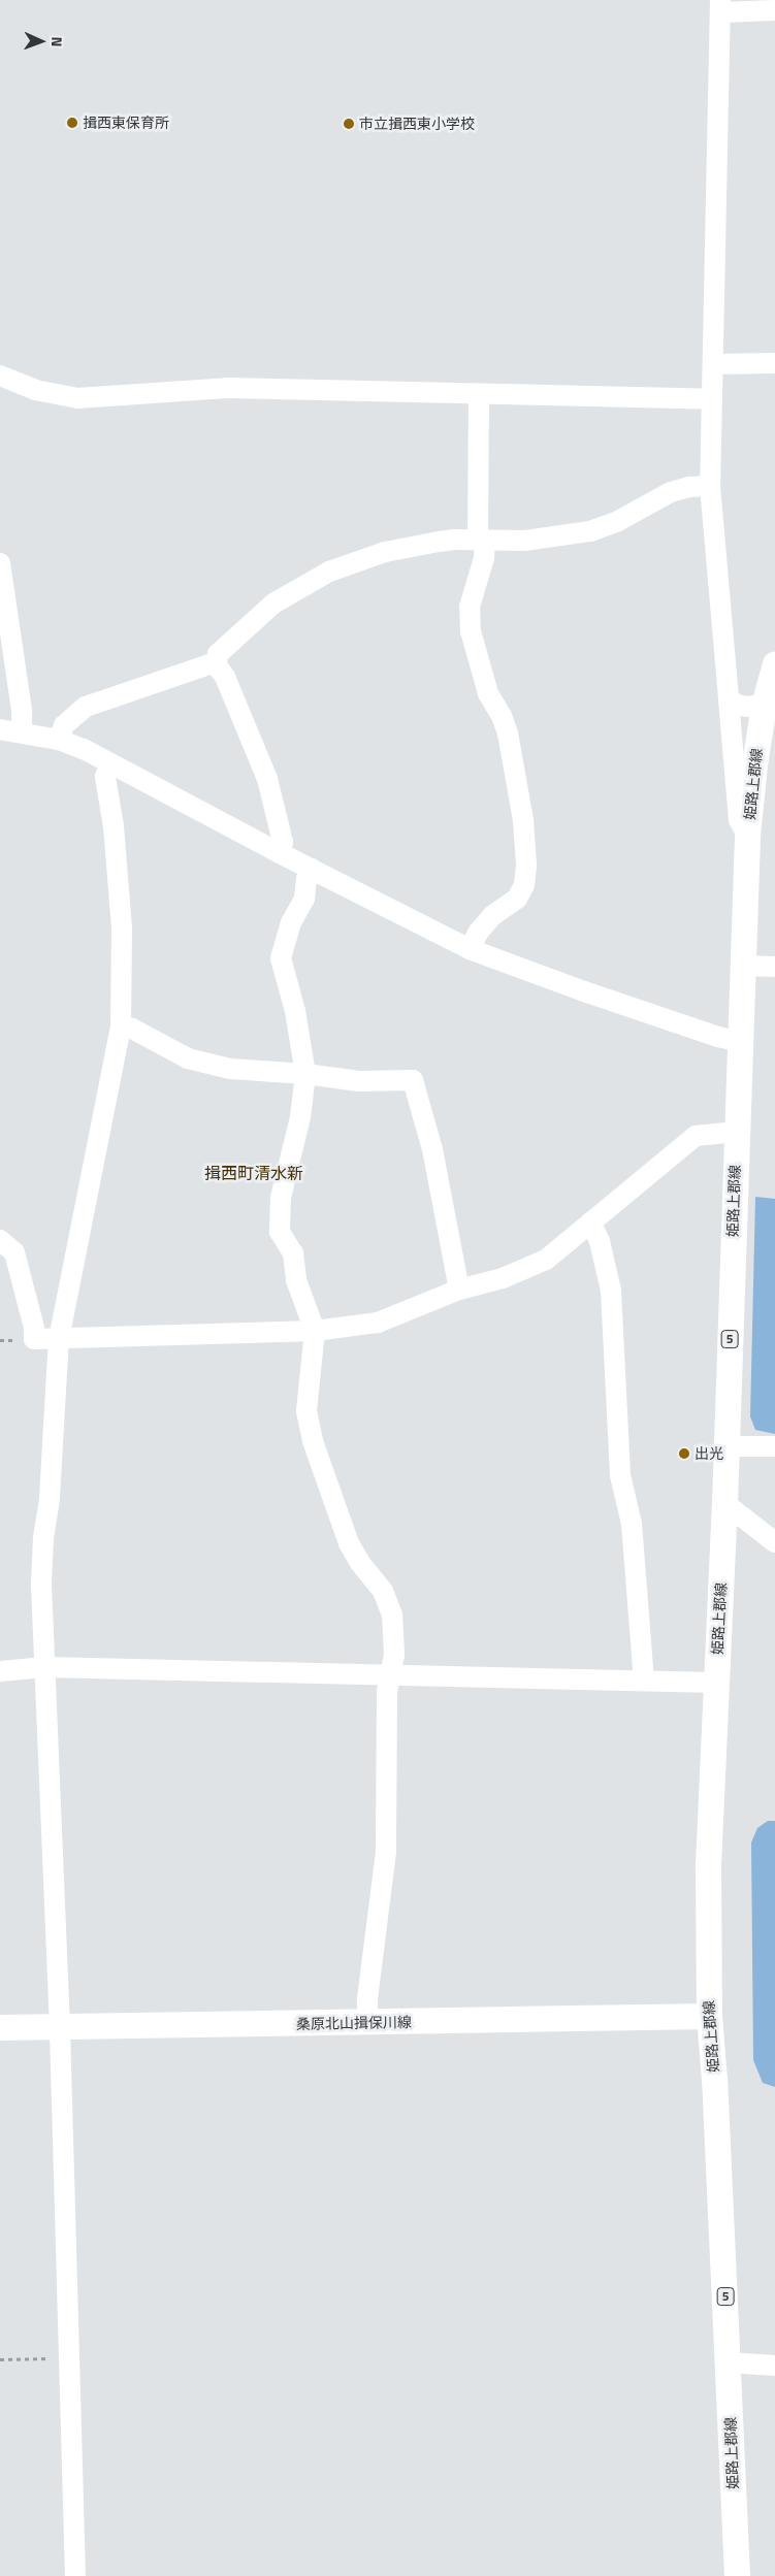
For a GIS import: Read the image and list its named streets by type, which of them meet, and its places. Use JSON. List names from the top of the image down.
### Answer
{
  "streets": {
    "main road": ["姫路上郡線", "5", "桑原北山揖保川線"]
  },
  "crossings": [
    ["姫路上郡線", "桑原北山揖保川線"]
  ],
  "districts": ["揖西町清水新"],
  "places": ["揖西東保育所", "市立揖西東小学校", "出光"],
  "north": "right"
}
